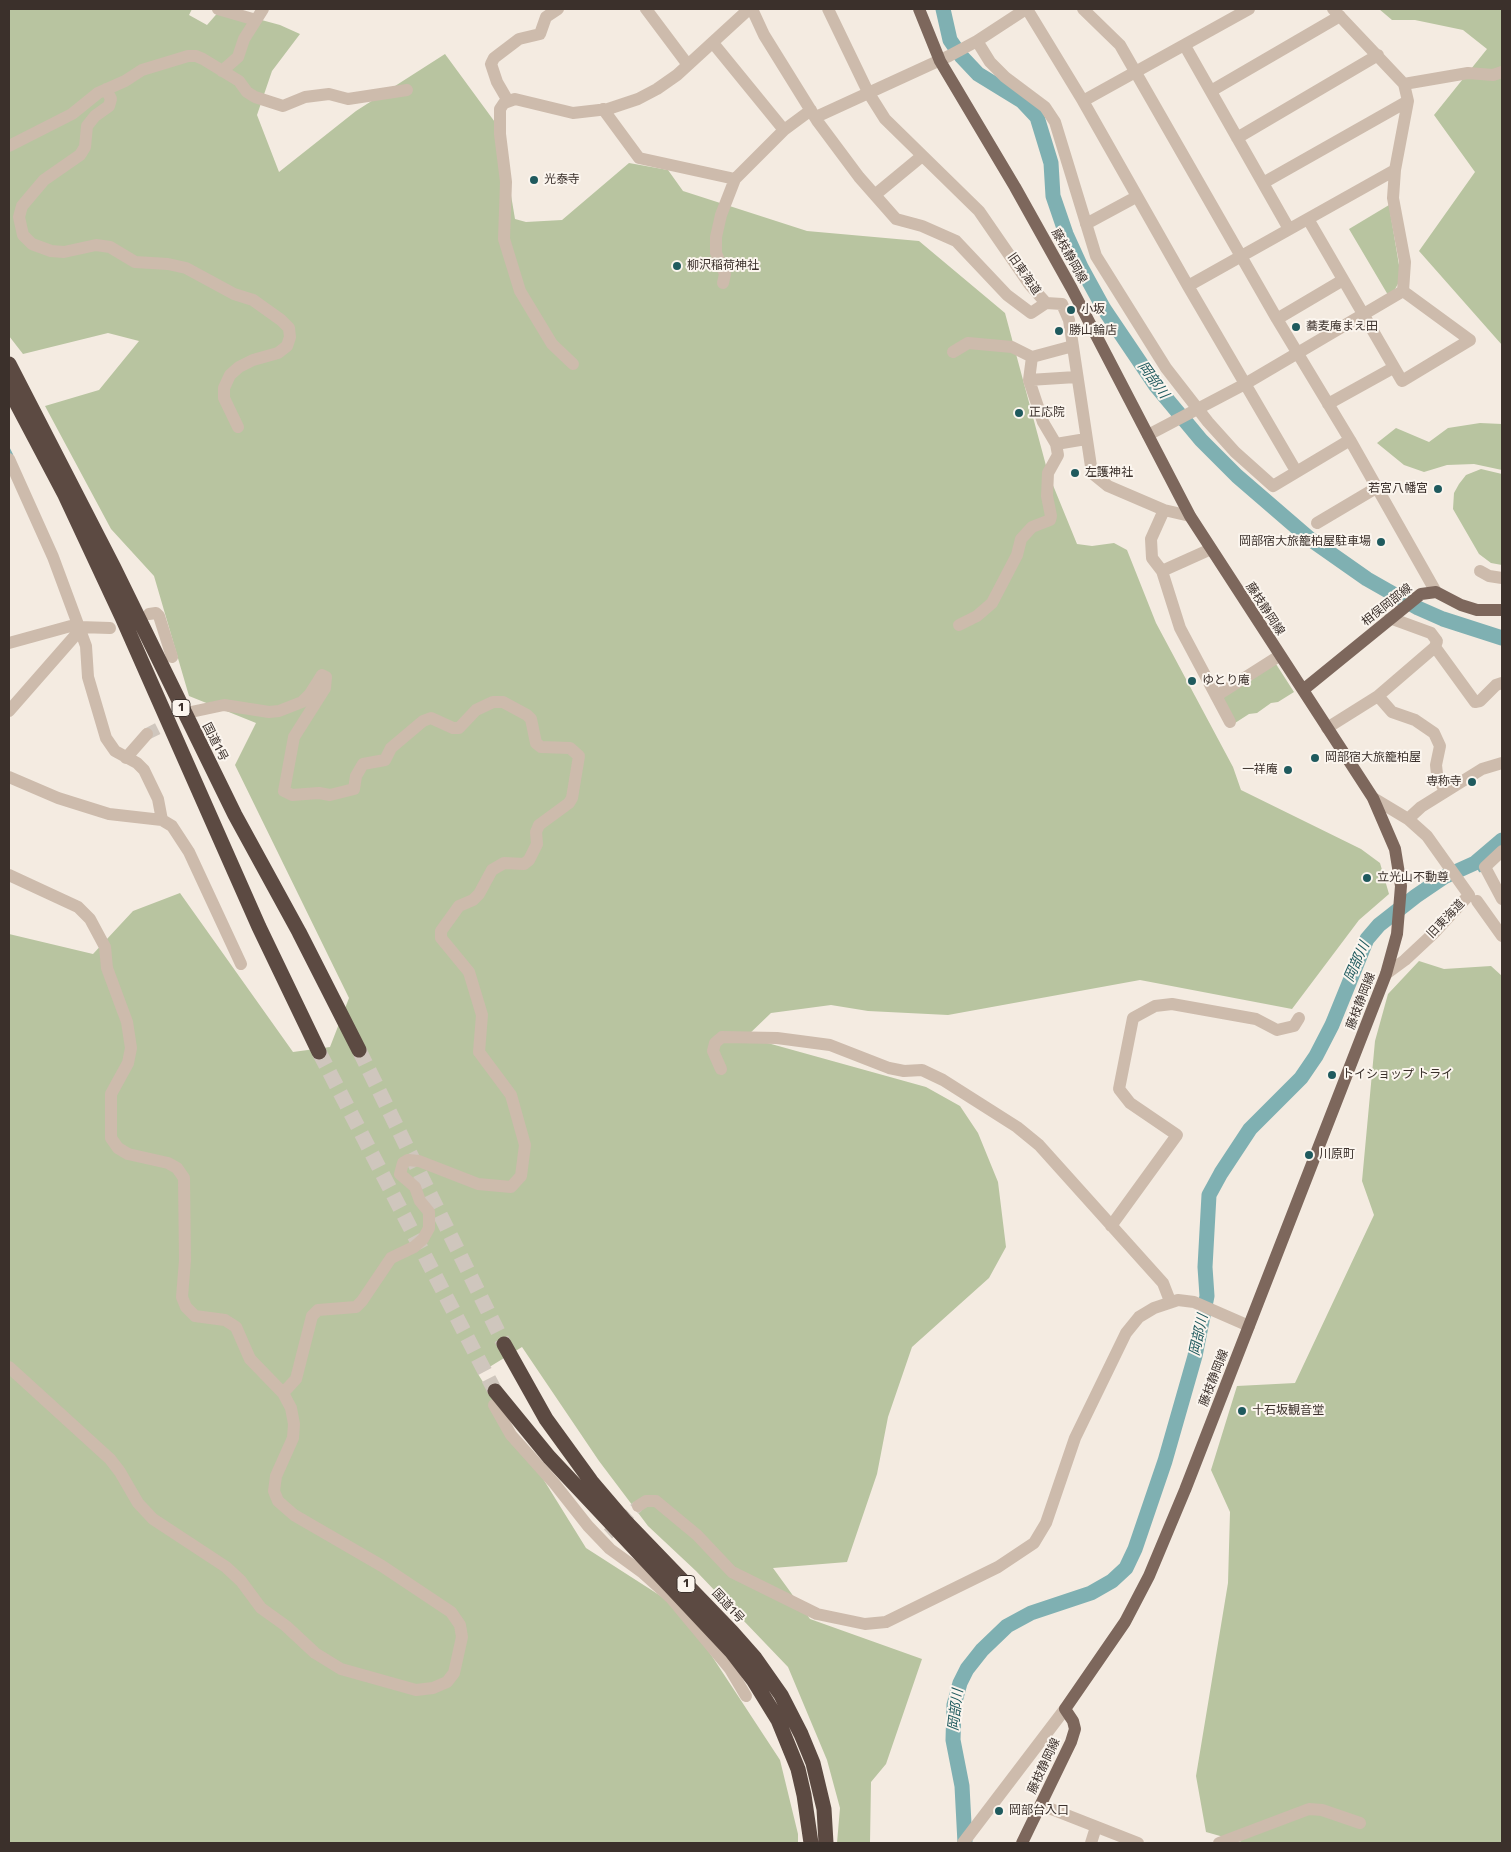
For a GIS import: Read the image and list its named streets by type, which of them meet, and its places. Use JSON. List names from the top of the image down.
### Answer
{
  "streets": {
    "highway": ["1", "国道1号"],
    "main road": ["藤枝静岡線", "相俣岡部線"],
    "street": ["旧東海道"]
  },
  "crossings": [
    ["藤枝静岡線", "旧東海道"],
    ["藤枝静岡線", "相俣岡部線"]
  ],
  "water": ["岡部川"],
  "places": [
    "光泰寺",
    "柳沢稲荷神社",
    "小坂",
    "蕎麦庵まえ田",
    "勝山輪店",
    "正応院",
    "左護神社",
    "若宮八幡宮",
    "岡部宿大旅籠柏屋駐車場",
    "ゆとり庵",
    "岡部宿大旅籠柏屋",
    "一祥庵",
    "専称寺",
    "立光山不動尊",
    "トイショップ トライ",
    "川原町",
    "十石坂観音堂",
    "岡部台入口"
  ]
}
